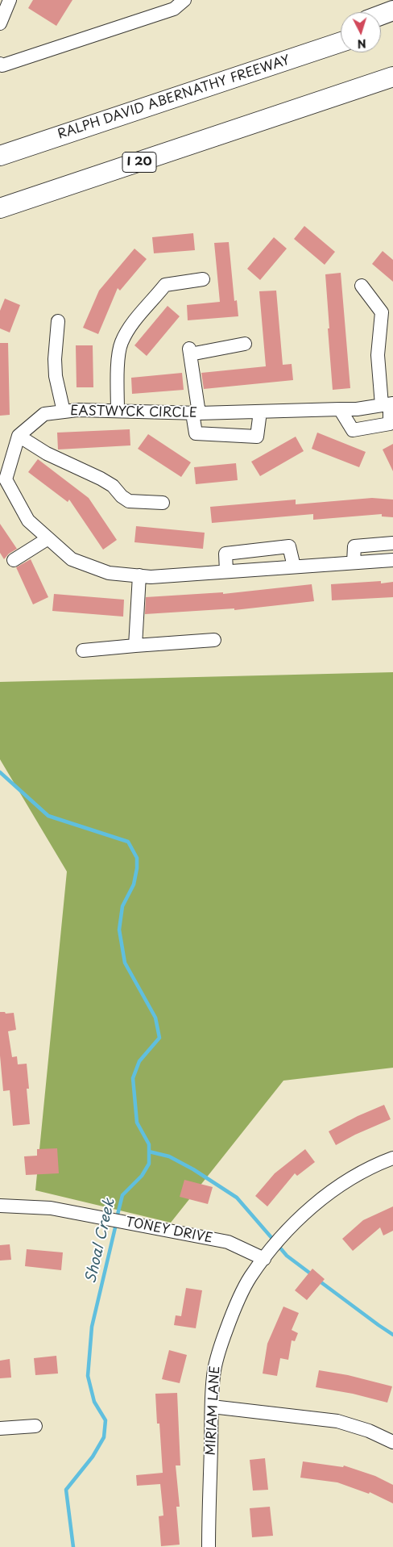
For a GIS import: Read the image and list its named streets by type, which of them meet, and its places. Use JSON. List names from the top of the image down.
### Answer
{
  "streets": {
    "highway": ["RALPH DAVID ABERNATHY FREEWAY", "I 20"],
    "street": ["EASTWYCK CIRCLE", "TONEY DRIVE", "MIRIAM LANE"]
  },
  "crossings": [
    ["TONEY DRIVE", "MIRIAM LANE"]
  ],
  "water": ["Shoal Creek"],
  "north": "bottom"
}
